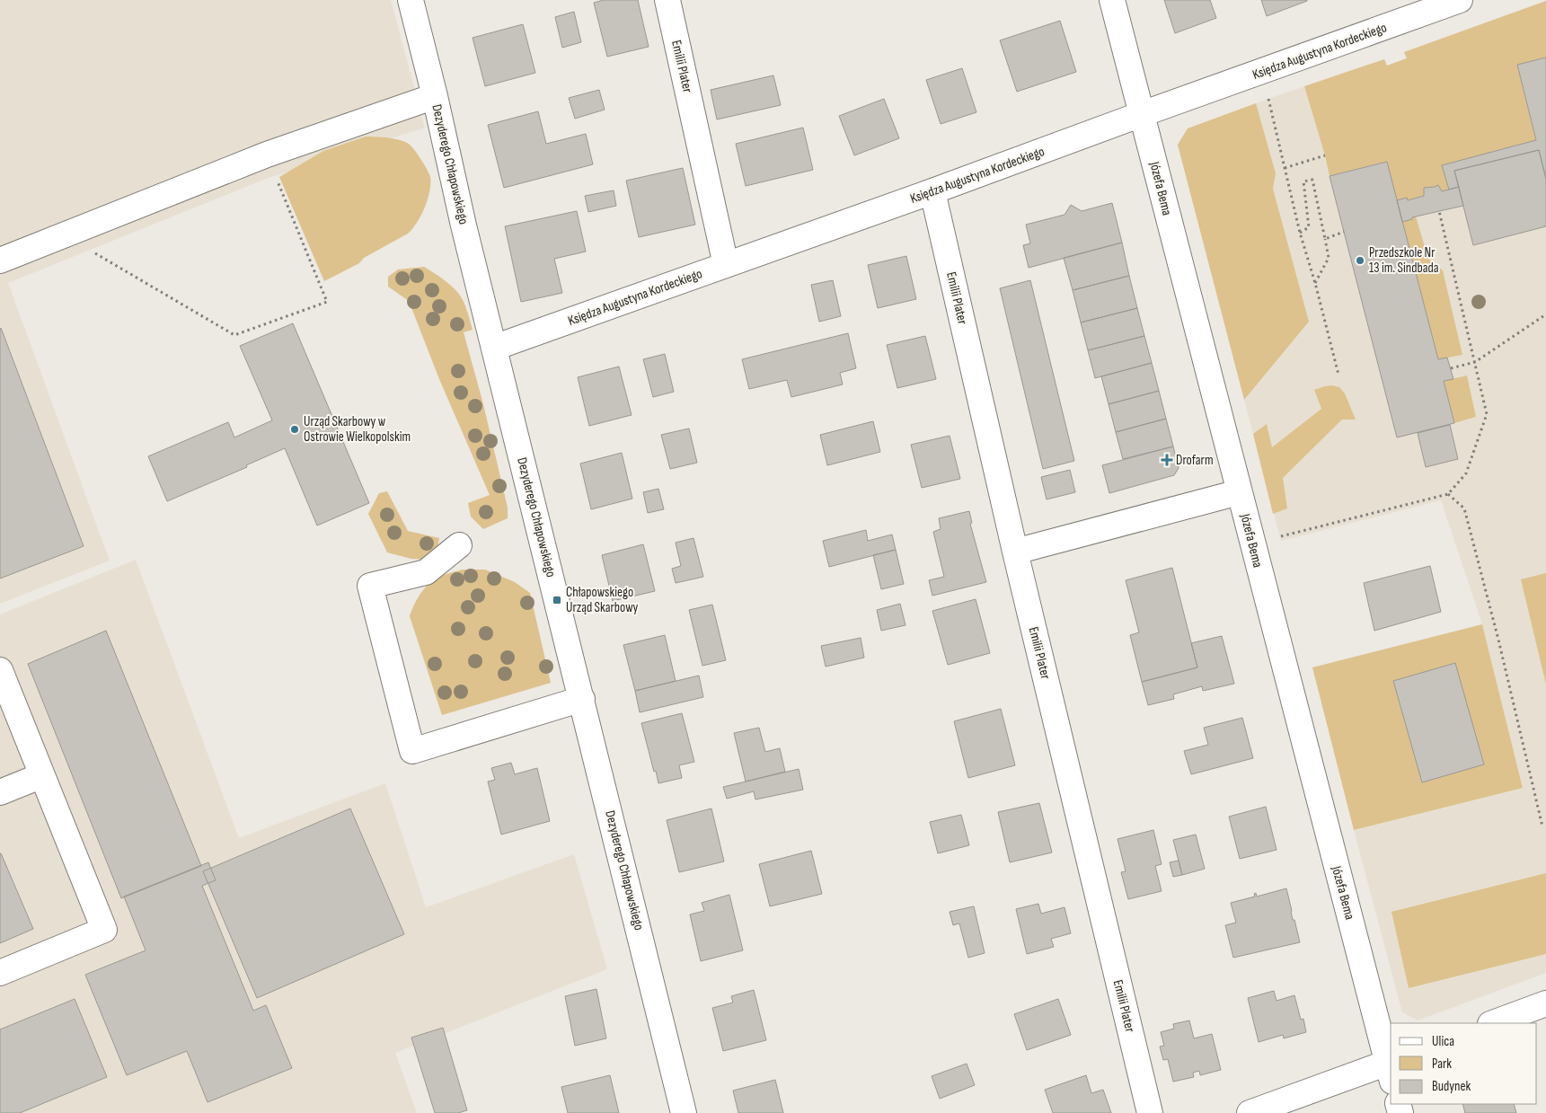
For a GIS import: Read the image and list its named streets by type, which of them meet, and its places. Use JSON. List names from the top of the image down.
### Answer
{
  "streets": {
    "street": [
      "Księdza Augustyna Kordeckiego",
      "Emilii Plater",
      "Dezyderego Chłapowskiego",
      "Józefa Bema"
    ]
  },
  "crossings": [
    ["Księdza Augustyna Kordeckiego", "Emilii Plater"],
    ["Księdza Augustyna Kordeckiego", "Dezyderego Chłapowskiego"],
    ["Księdza Augustyna Kordeckiego", "Józefa Bema"]
  ],
  "places": {
    "other": ["Przedszkole Nr 13 im. Sindbada", "Urząd Skarbowy w Ostrowie Wielkopolskim"],
    "health": ["Drofarm"],
    "transit": ["Chłapowskiego Urząd Skarbowy"]
  },
  "legend": ["Ulica", "Park", "Budynek"]
}
